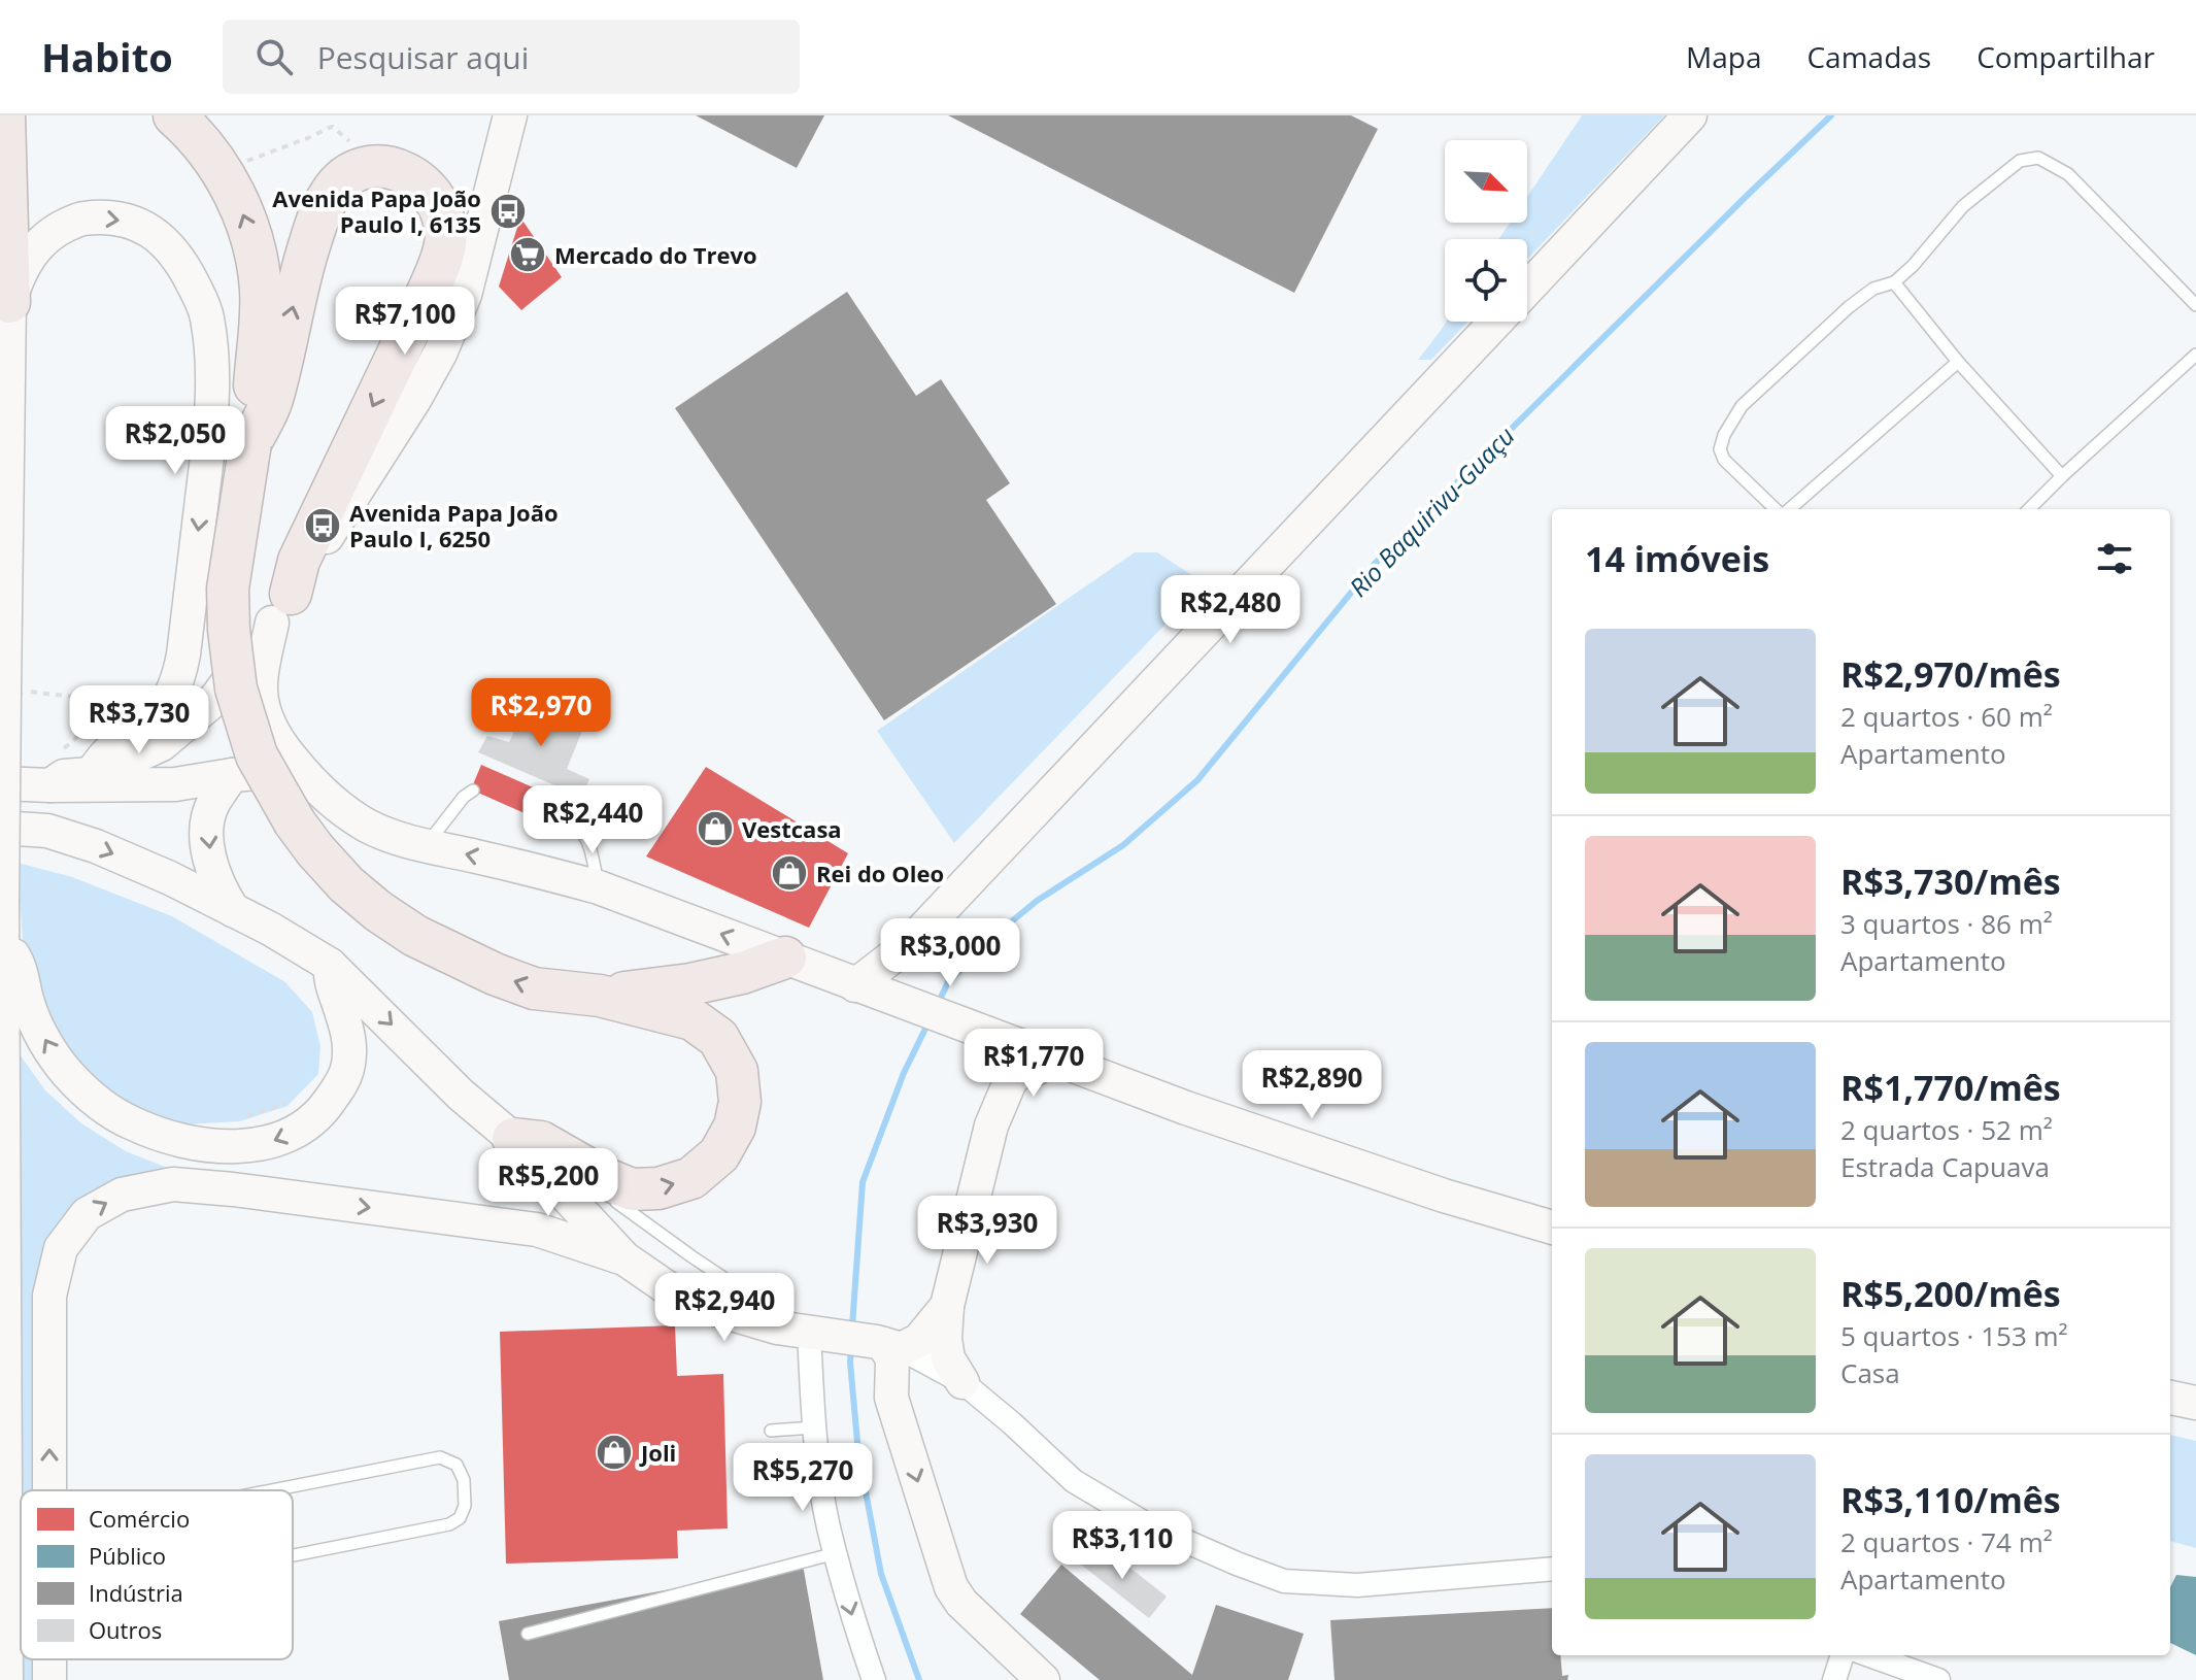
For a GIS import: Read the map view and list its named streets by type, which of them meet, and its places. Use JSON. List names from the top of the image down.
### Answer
{
  "water": ["Rio Baquirivu-Guaçu"],
  "places": {
    "bus stop": ["Avenida Papa João Paulo I, 6135", "Avenida Papa João Paulo I, 6250"],
    "supermarket": ["Mercado do Trevo"],
    "shop": ["Vestcasa", "Rei do Oleo", "Joli"]
  },
  "legend": [
    "Comércio",
    "Público",
    "Indústria",
    "Outros"
  ],
  "north": "bottom right",
  "page": {
    "header": "Habito",
    "search": "Pesquisar aqui",
    "nav": ["Mapa", "Camadas", "Compartilhar"],
    "price": [
      "R$7,100",
      "R$2,050",
      "R$2,480",
      "R$2,970",
      "R$3,730",
      "R$2,440",
      "R$3,000",
      "R$1,770",
      "R$2,890",
      "R$5,200",
      "R$3,930",
      "R$2,940",
      "R$5,270",
      "R$3,110"
    ],
    "heading": "14 imóveis",
    "list": [
      {
        "name": "R$2,970/mês",
        "note": "2 quartos · 60 m² · Apartamento"
      },
      {
        "name": "R$3,730/mês",
        "note": "3 quartos · 86 m² · Apartamento"
      },
      {
        "name": "R$1,770/mês",
        "note": "2 quartos · 52 m² · Estrada Capuava"
      },
      {
        "name": "R$5,200/mês",
        "note": "5 quartos · 153 m² · Casa"
      },
      {
        "name": "R$3,110/mês",
        "note": "2 quartos · 74 m² · Apartamento"
      }
    ]
  }
}
